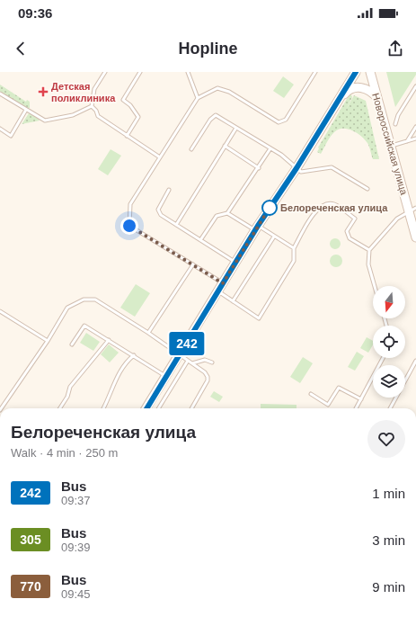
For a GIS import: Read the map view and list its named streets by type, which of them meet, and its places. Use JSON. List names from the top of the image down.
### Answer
{
  "streets": {
    "street": ["Новороссийская улица"]
  },
  "places": {
    "health": ["Детская поликлиника"],
    "other": ["Белореченская улица"]
  },
  "lines": ["bus line 242"],
  "north": "bottom",
  "page": {
    "status": "09:36",
    "header": "Hopline",
    "on_map": "242",
    "heading": ["Белореченская улица", "Walk · 4 min · 250 m"],
    "list": [
      {
        "mark": "242",
        "name": "Bus",
        "note": "09:37",
        "value": "1 min"
      },
      {
        "mark": "305",
        "name": "Bus",
        "note": "09:39",
        "value": "3 min"
      },
      {
        "mark": "770",
        "name": "Bus",
        "note": "09:45",
        "value": "9 min"
      }
    ]
  }
}
